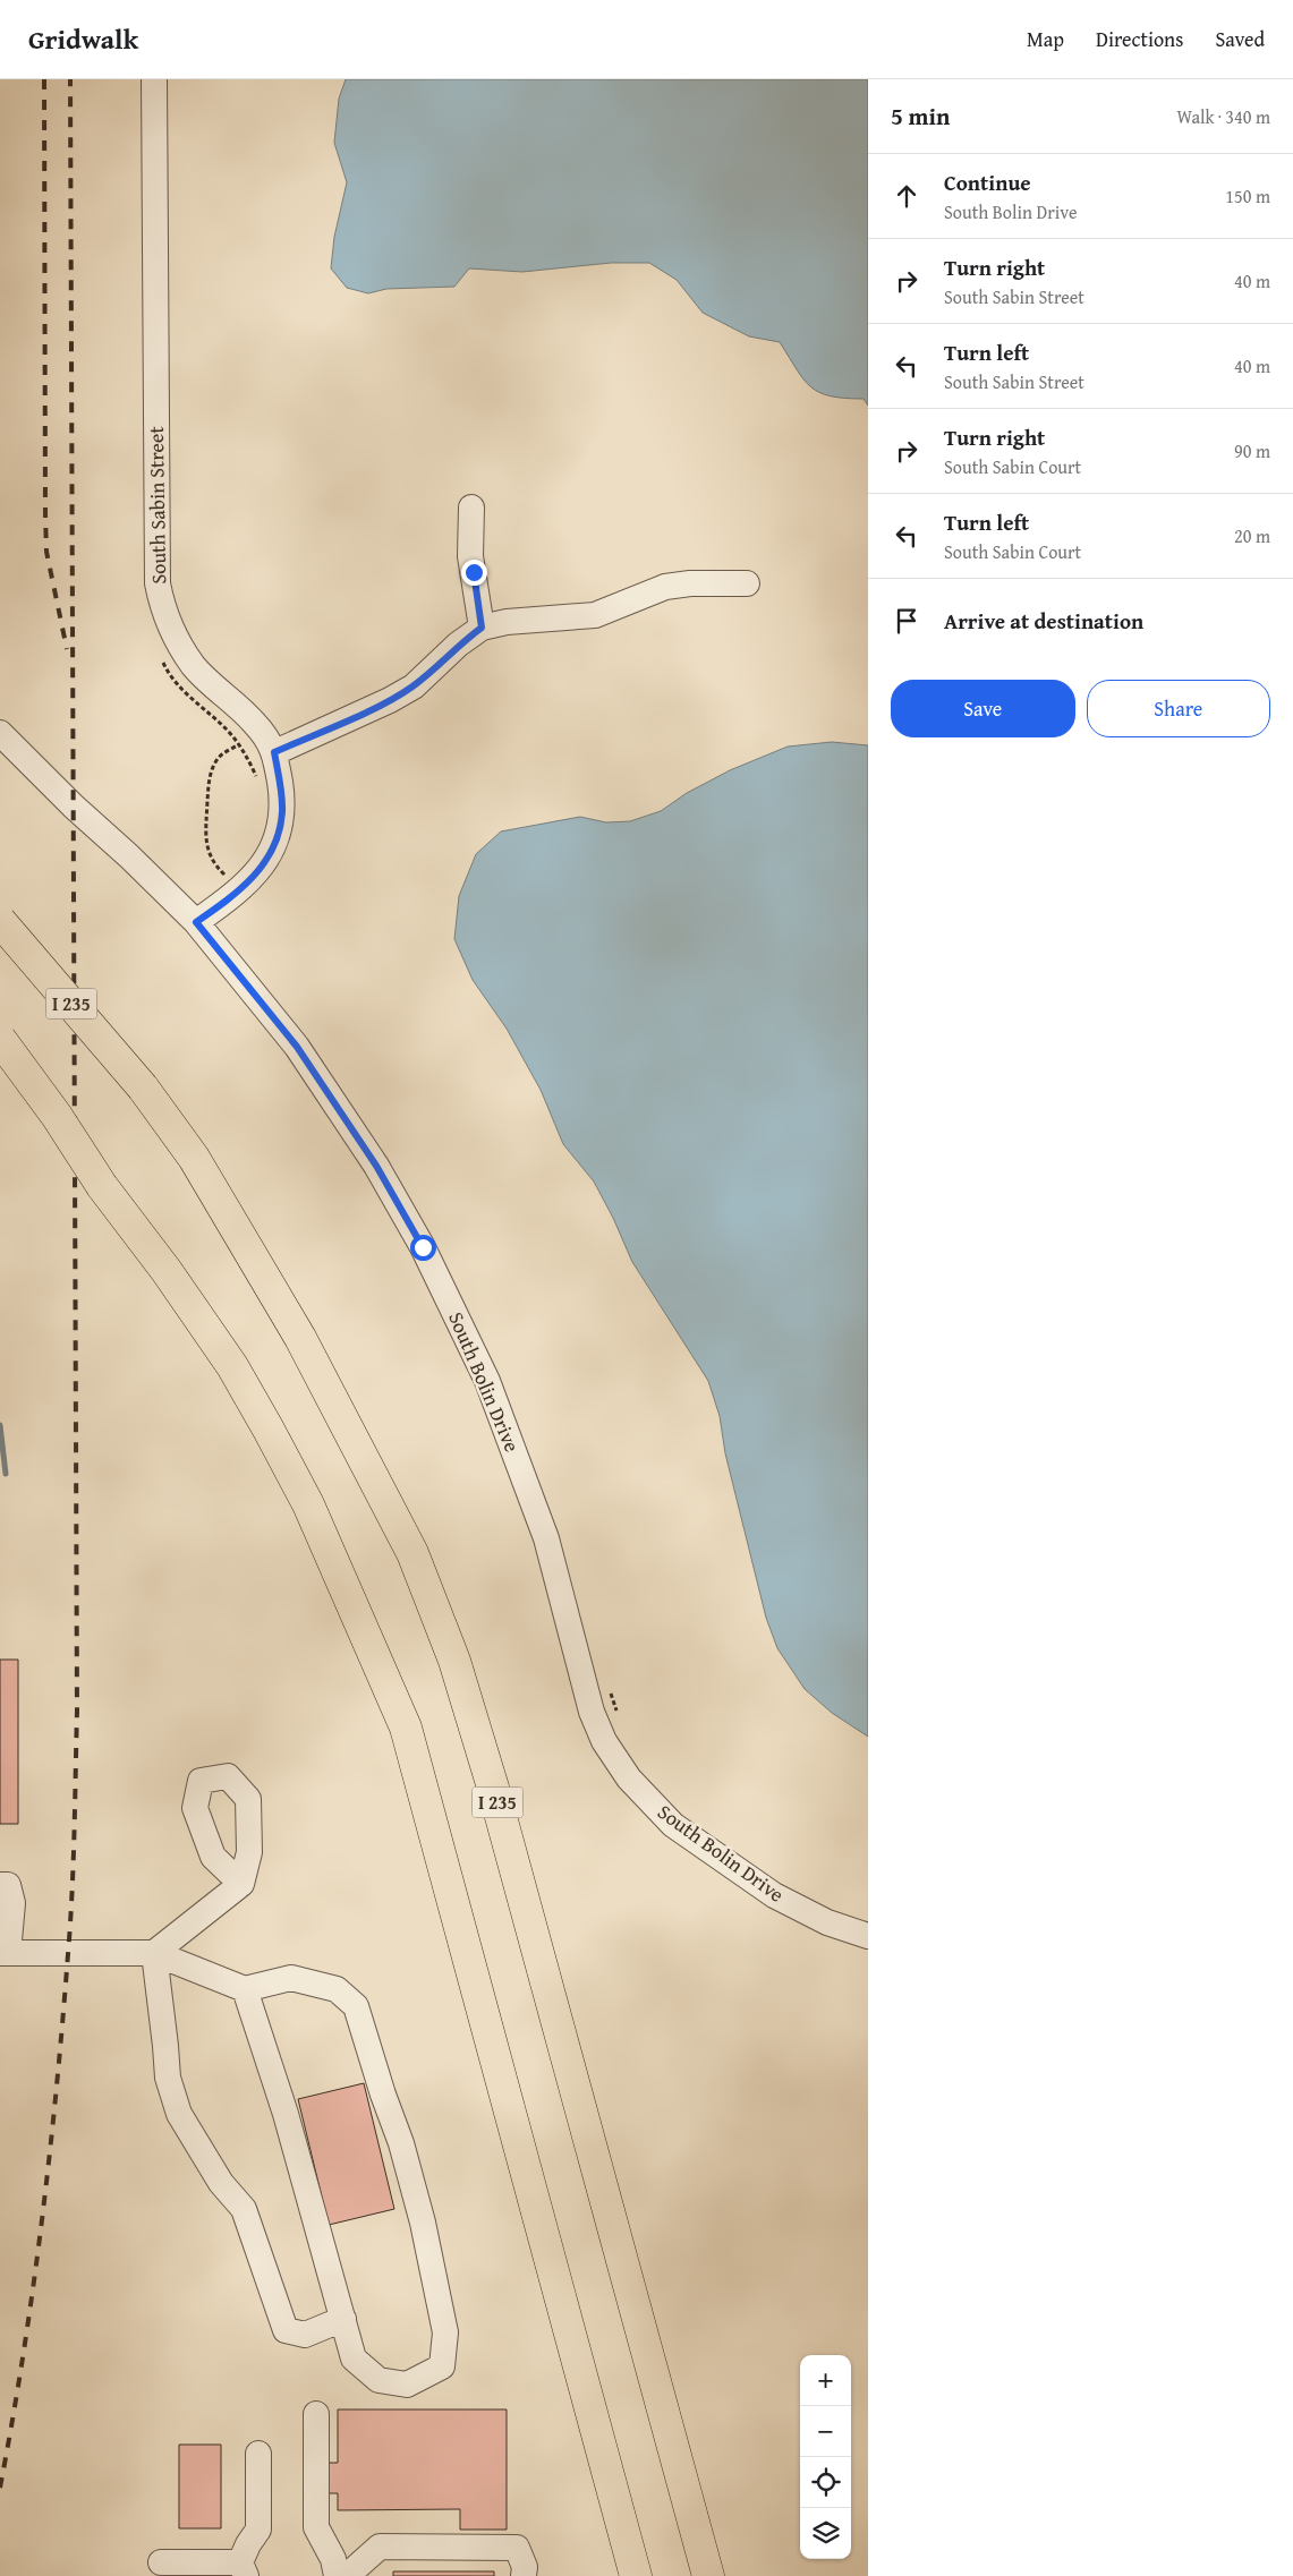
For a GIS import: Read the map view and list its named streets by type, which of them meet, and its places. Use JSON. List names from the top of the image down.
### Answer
{
  "streets": {
    "highway": ["I 235"],
    "street": ["South Sabin Street", "South Bolin Drive"]
  },
  "crossings": [
    ["South Sabin Street", "South Bolin Drive"]
  ],
  "page": {
    "header": "Gridwalk",
    "nav": ["Map", "Directions", "Saved"],
    "heading": ["5 min", "Walk · 340 m"],
    "list": [
      ["Continue", "South Bolin Drive", "150 m"],
      ["Turn right", "South Sabin Street", "40 m"],
      ["Turn left", "South Sabin Street", "40 m"],
      ["Turn right", "South Sabin Court", "90 m"],
      ["Turn left", "South Sabin Court", "20 m"],
      "Arrive at destination"
    ],
    "buttons": ["Save", "Share"],
    "map_buttons": ["+", "−"]
  }
}
